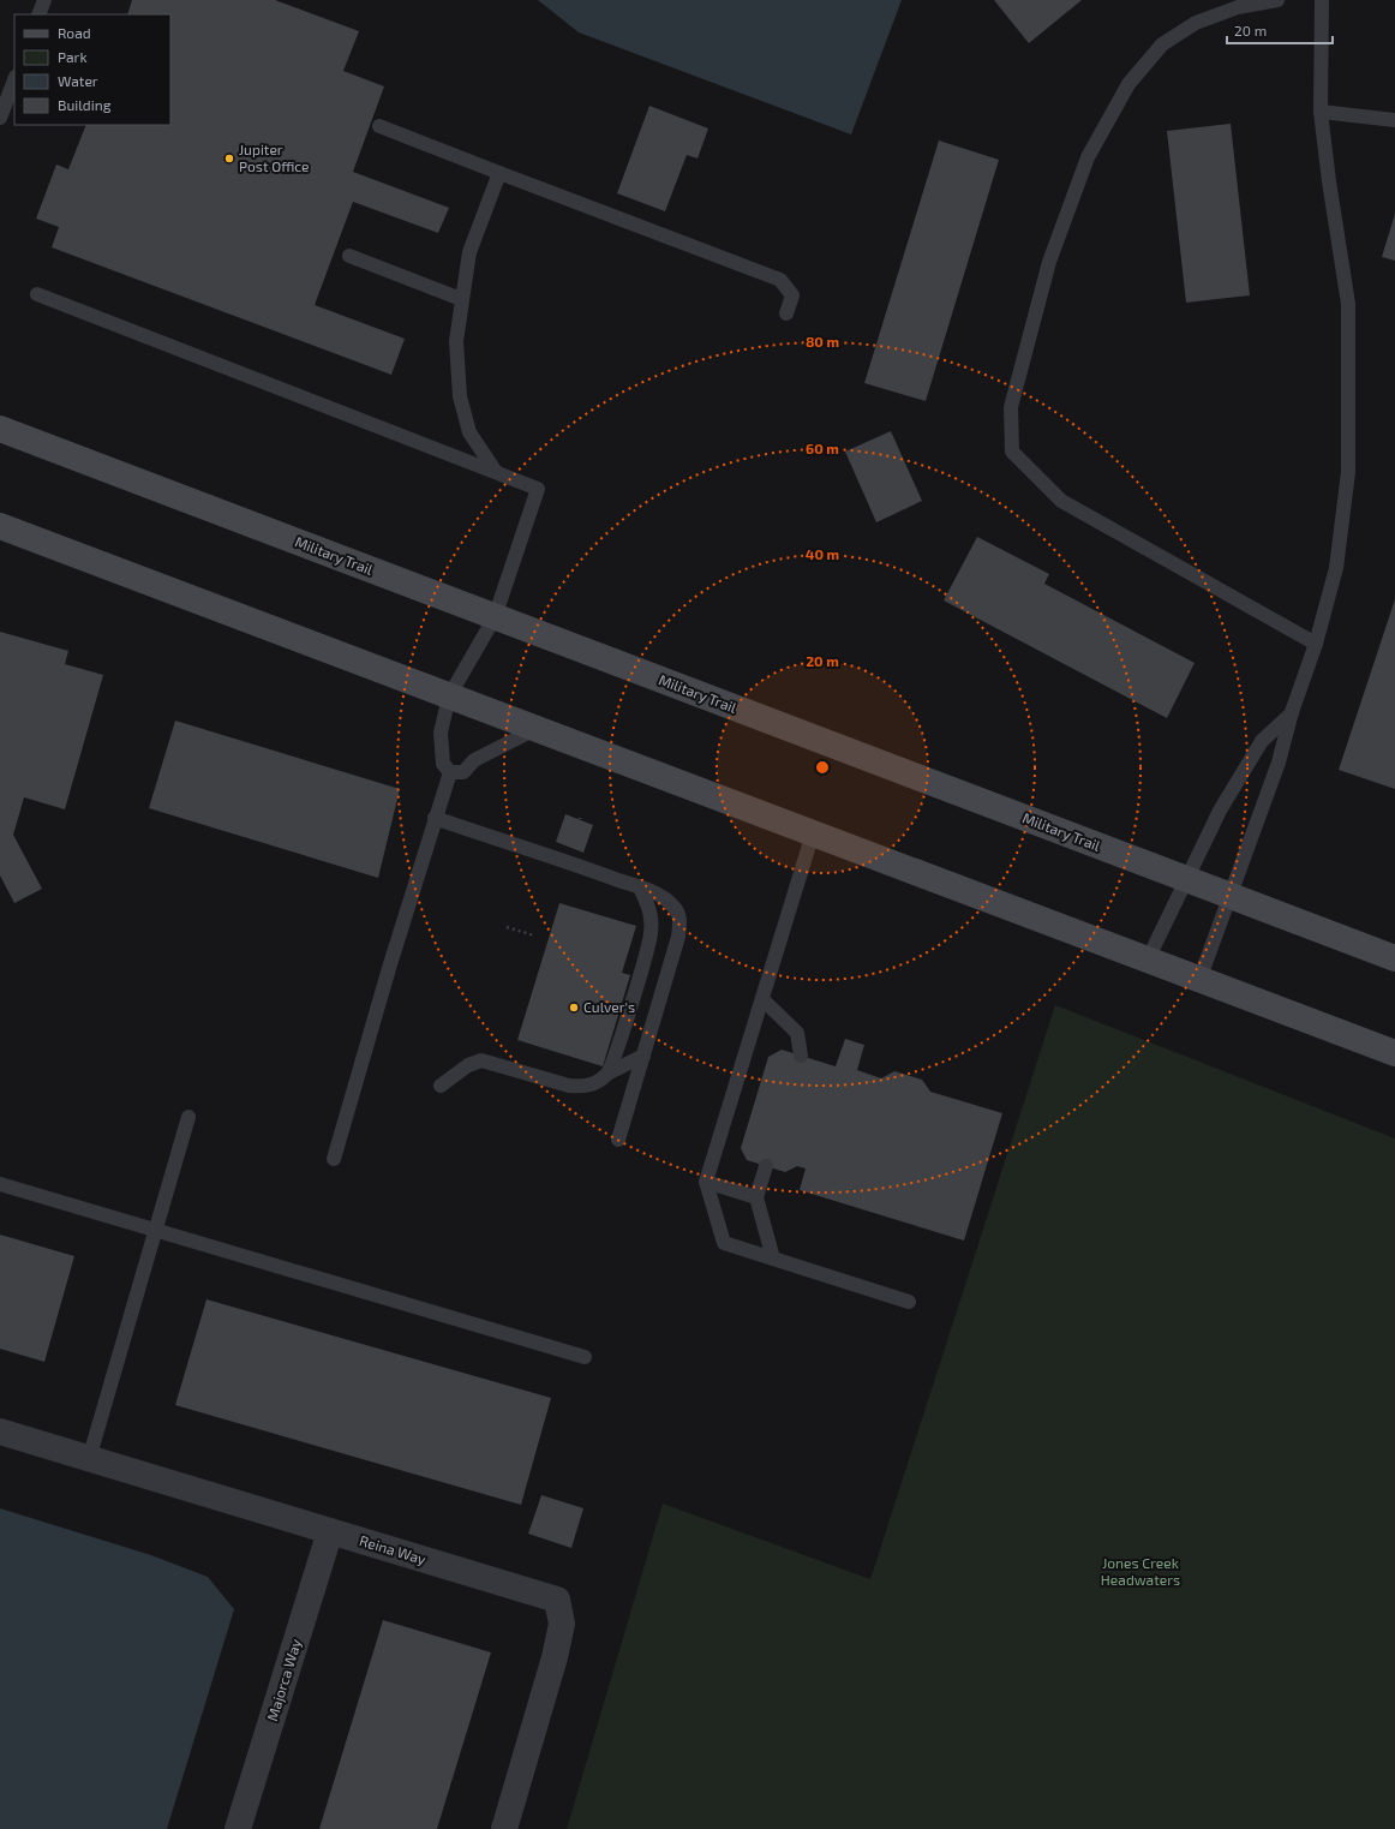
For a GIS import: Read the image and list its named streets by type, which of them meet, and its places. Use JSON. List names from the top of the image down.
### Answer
{
  "streets": {
    "main road": ["Military Trail"],
    "street": ["Reina Way", "Majorca Way"]
  },
  "crossings": [
    ["Reina Way", "Majorca Way"]
  ],
  "parks": ["Jones Creek Headwaters"],
  "places": ["Jupiter Post Office", "Culver's"],
  "legend": [
    "Road",
    "Park",
    "Water",
    "Building"
  ],
  "scale_bar": "20 m",
  "rings": [
    "80 m",
    "60 m",
    "40 m",
    "20 m"
  ]
}
